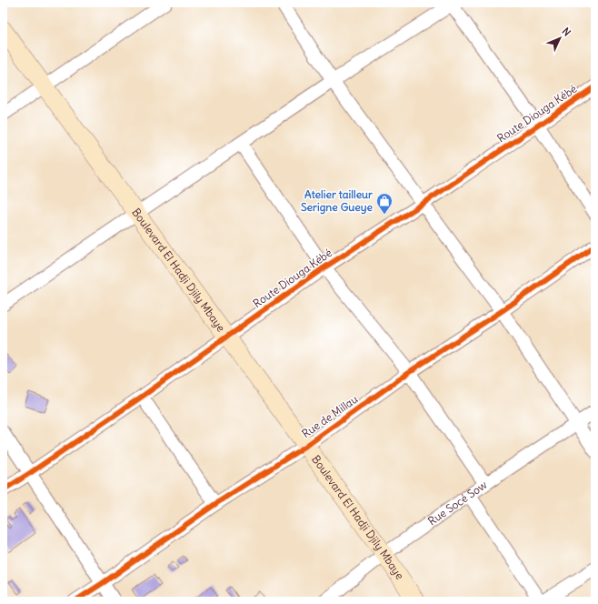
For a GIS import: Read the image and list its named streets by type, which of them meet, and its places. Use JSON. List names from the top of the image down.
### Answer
{
  "streets": {
    "main road": ["Boulevard El Hadji Djily Mbaye"],
    "street": ["Route Diouga Kébé", "Rue de Millau", "Rue Socé Sow"]
  },
  "crossings": [
    ["Route Diouga Kébé", "Boulevard El Hadji Djily Mbaye"],
    ["Boulevard El Hadji Djily Mbaye", "Rue de Millau"],
    ["Boulevard El Hadji Djily Mbaye", "Rue Socé Sow"]
  ],
  "places": {
    "shop": ["Atelier tailleur Serigne Gueye"]
  },
  "north": "top right"
}
